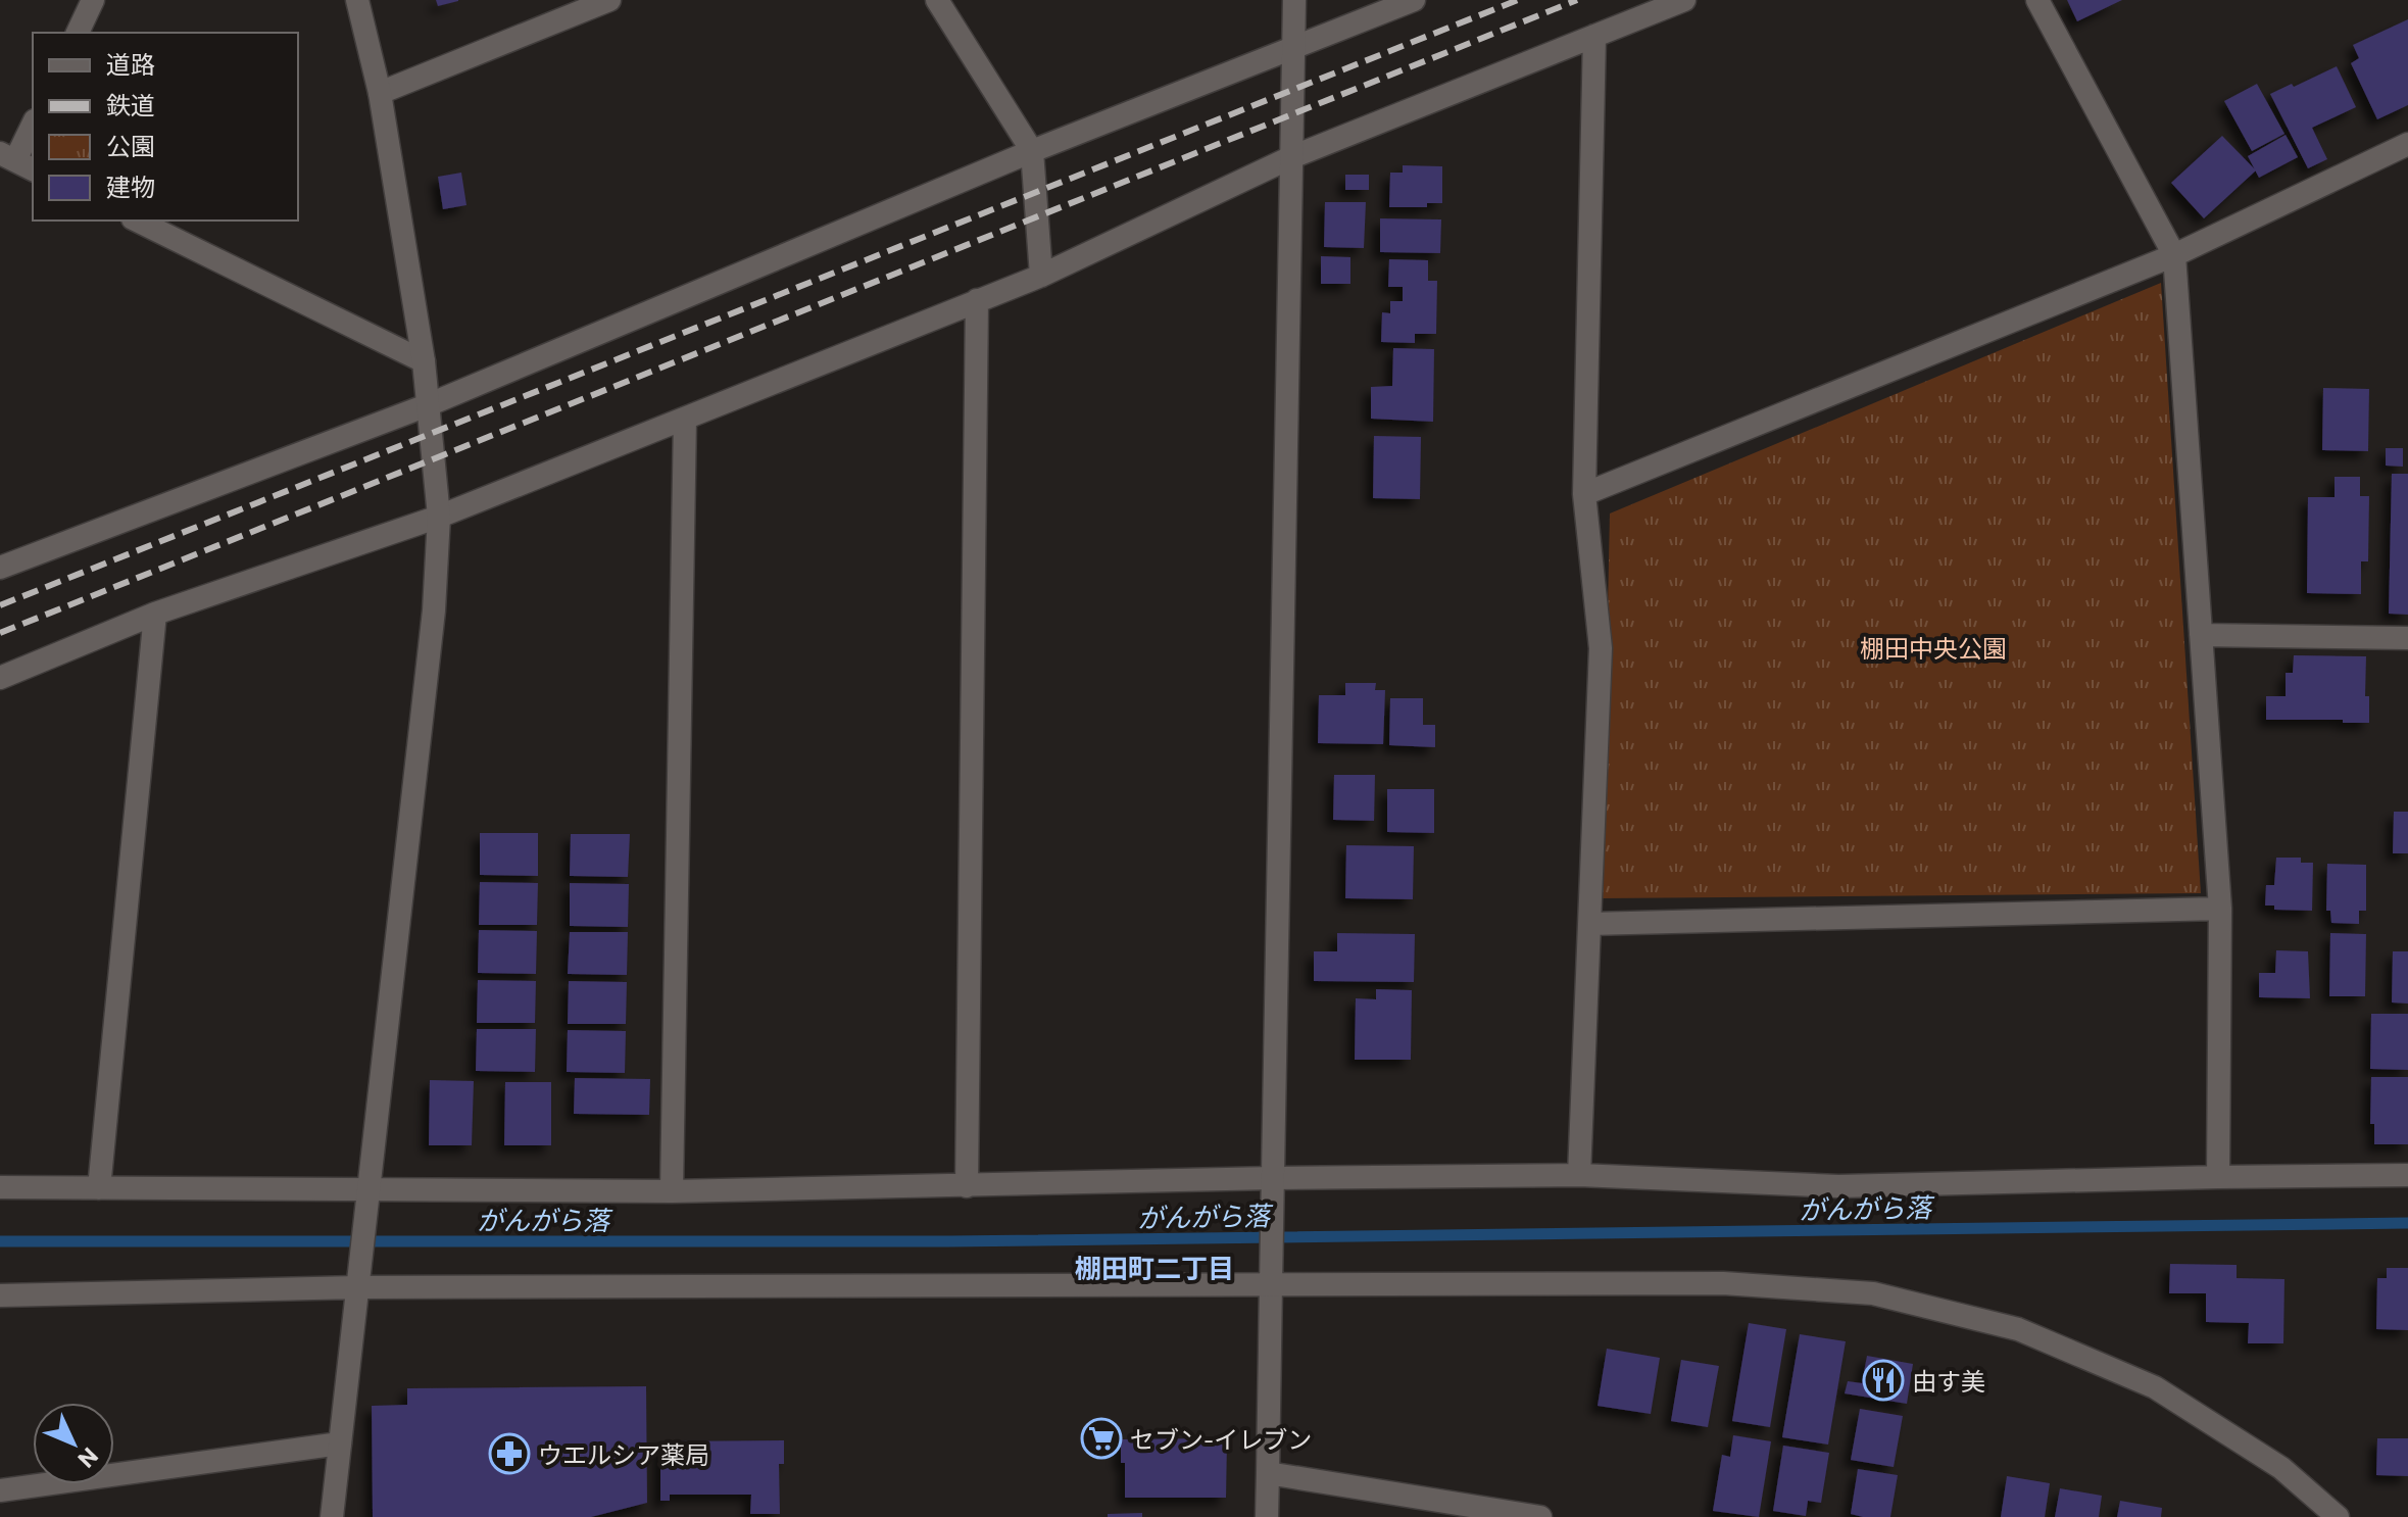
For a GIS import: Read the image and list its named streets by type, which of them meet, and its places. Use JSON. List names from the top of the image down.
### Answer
{
  "districts": ["棚田町二丁目"],
  "water": ["がんがら落"],
  "parks": ["棚田中央公園"],
  "places": {
    "restaurant": ["由す美"],
    "supermarket": ["セブン-イレブン"],
    "pharmacy": ["ウエルシア薬局"]
  },
  "legend": [
    "道路",
    "鉄道",
    "公園",
    "建物"
  ],
  "north": "bottom right"
}
